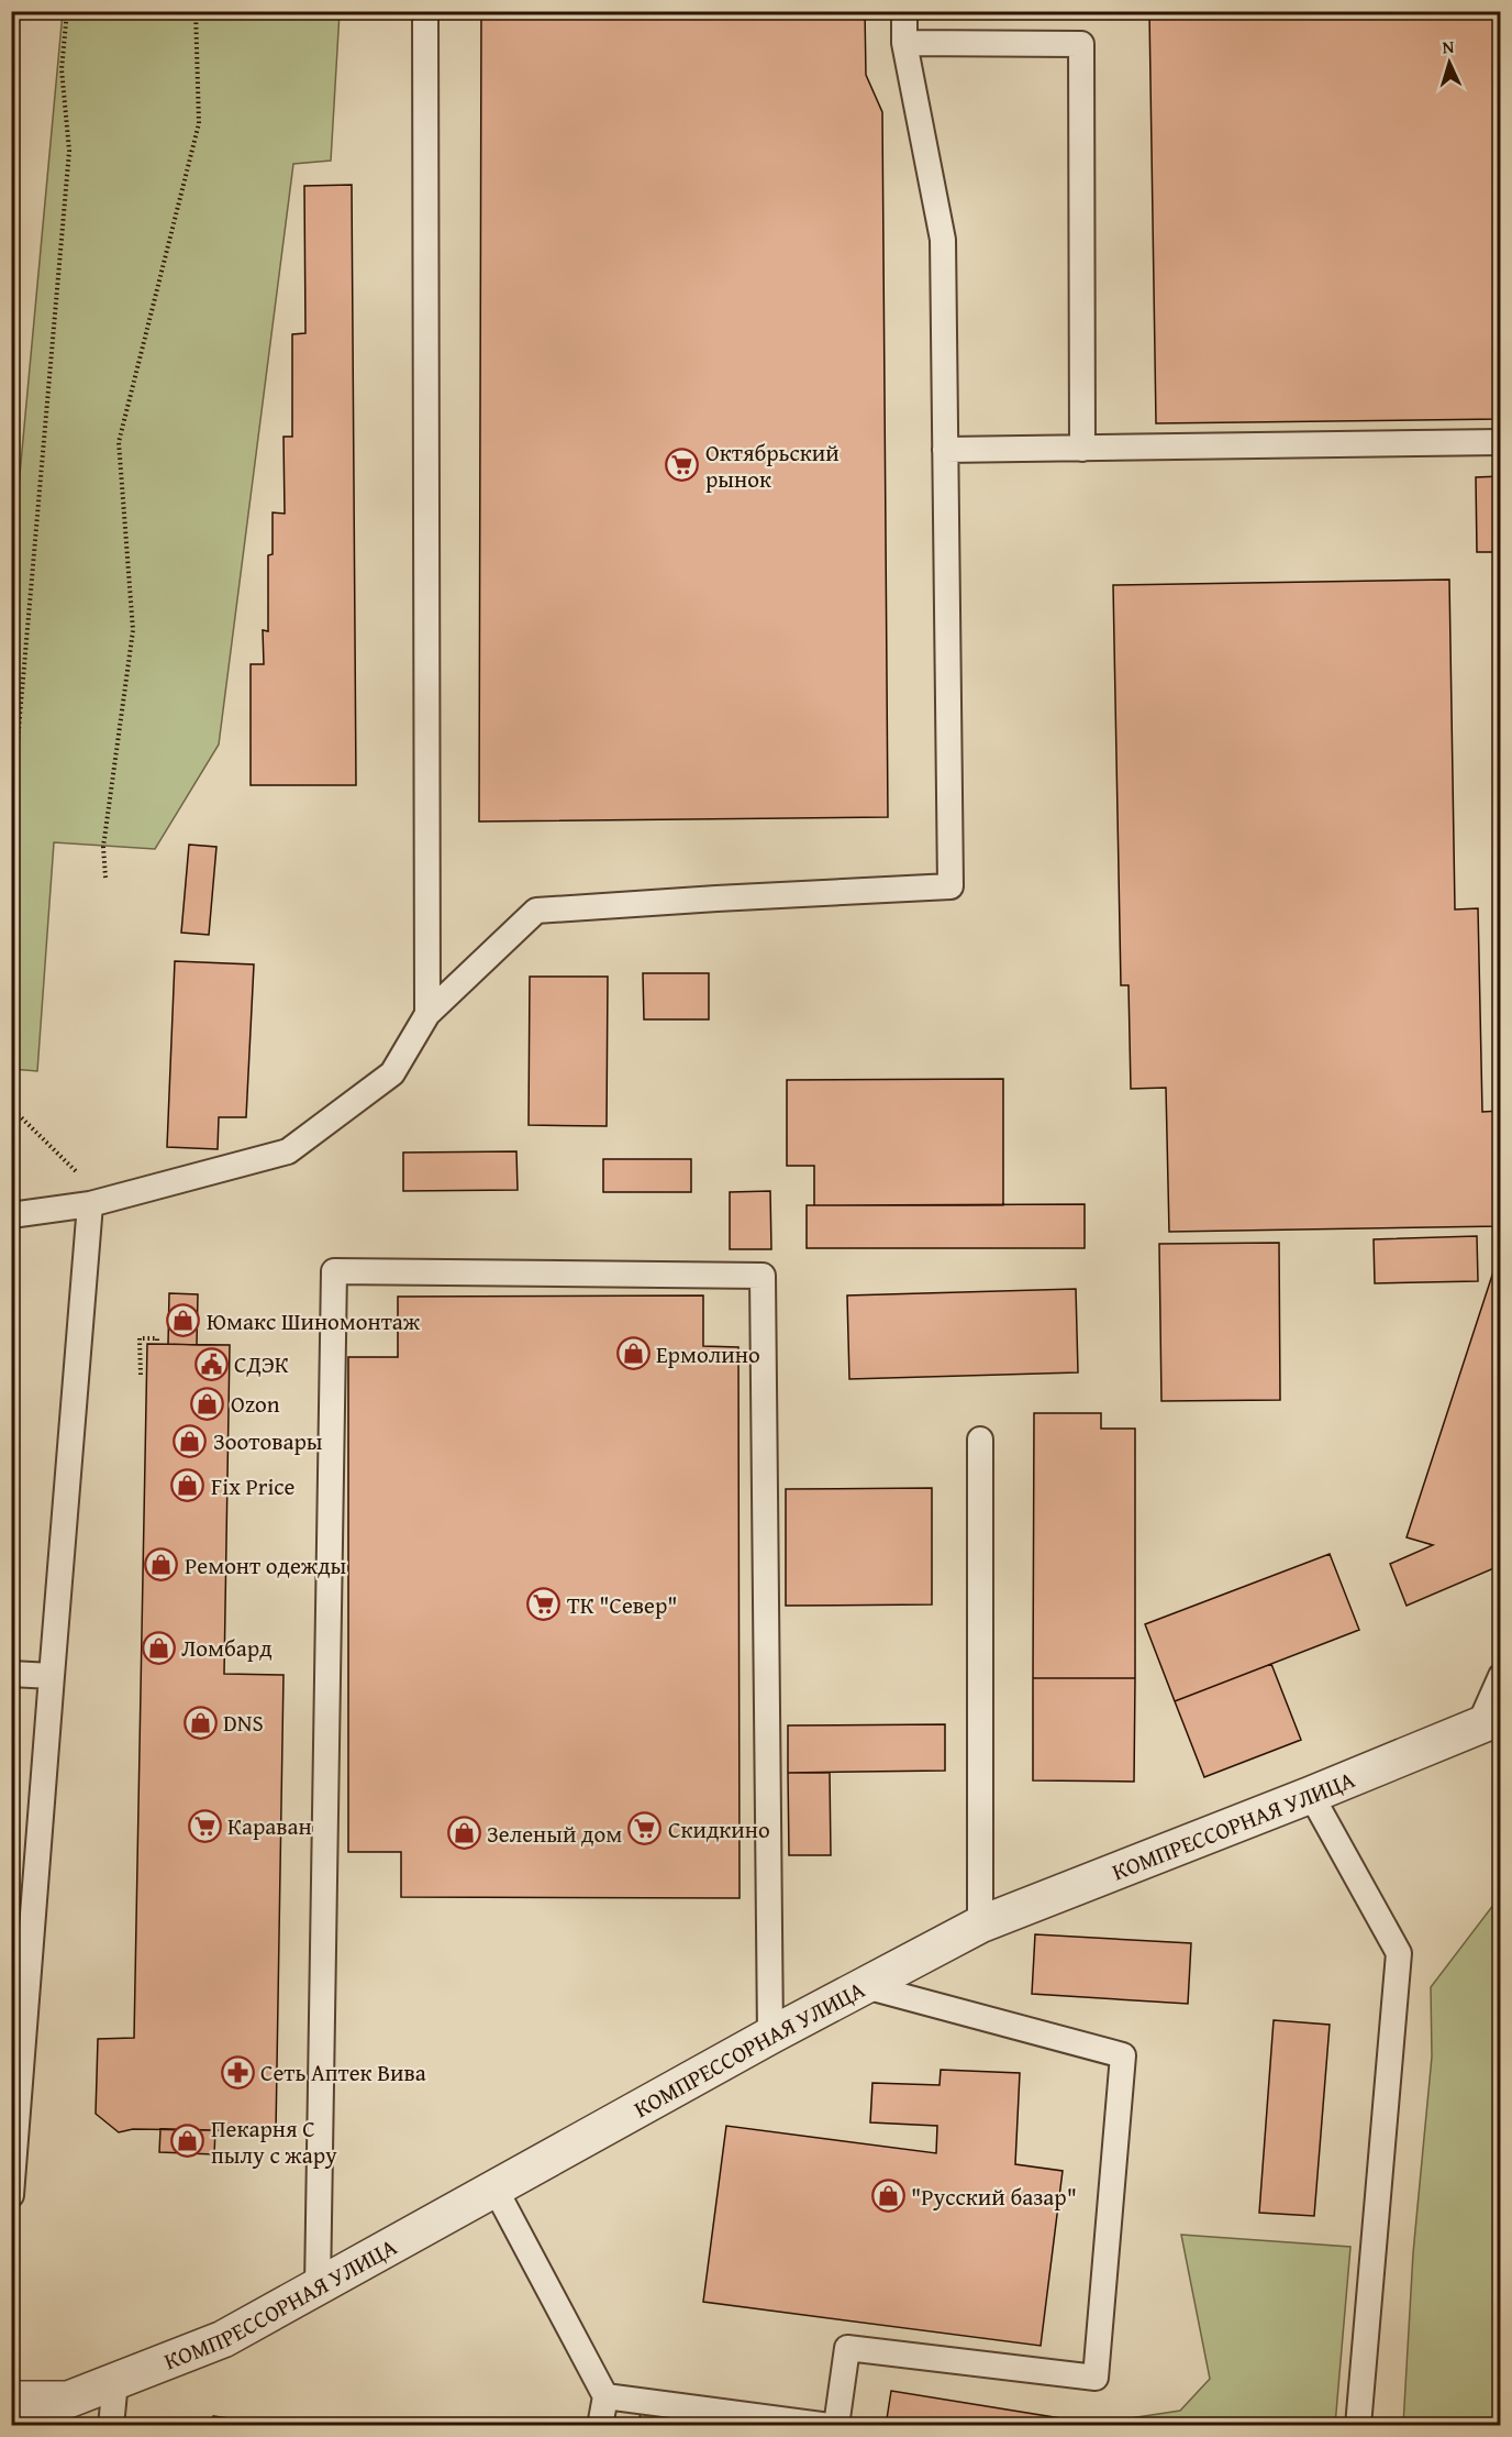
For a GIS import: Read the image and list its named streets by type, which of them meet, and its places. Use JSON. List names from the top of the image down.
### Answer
{
  "streets": {
    "street": ["КОМПРЕССОРНАЯ УЛИЦА"]
  },
  "places": {
    "supermarket": [
      "Октябрьский рынок",
      "ТК \"Север\"",
      "Караван",
      "Скидкино"
    ],
    "shop": [
      "Юмакс Шиномонтаж",
      "Ермолино",
      "Ozon",
      "Зоотовары",
      "Fix Price",
      "Ремонт одежды",
      "Ломбард",
      "DNS",
      "Зеленый дом",
      "Пекарня С пылу с жару",
      "\"Русский базар\""
    ],
    "public building": ["СДЭК"],
    "pharmacy": ["Сеть Аптек Вива"]
  },
  "north": "top"
}
